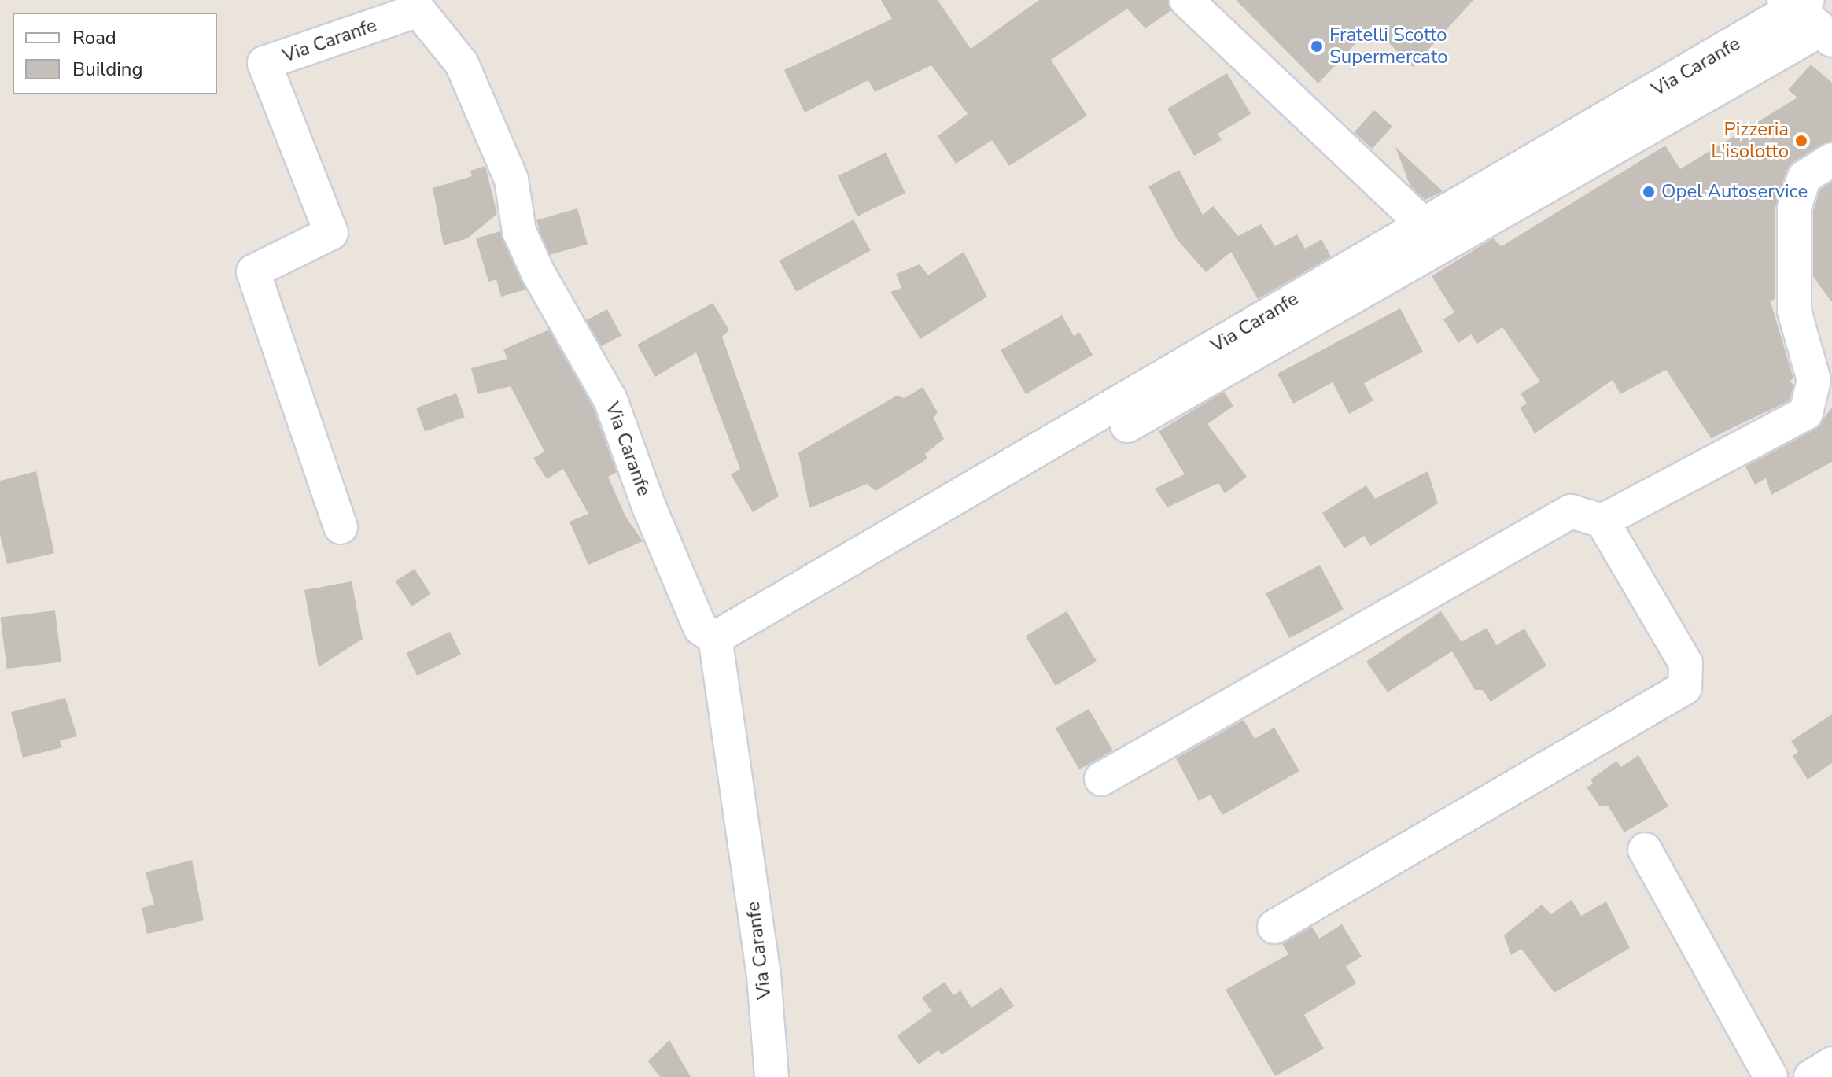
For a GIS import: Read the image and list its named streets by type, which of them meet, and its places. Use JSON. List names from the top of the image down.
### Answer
{
  "streets": {
    "street": ["Via Caranfe"]
  },
  "places": ["Fratelli Scotto Supermercato", "Pizzeria L'isolotto", "Opel Autoservice"],
  "legend": ["Road", "Building"]
}
